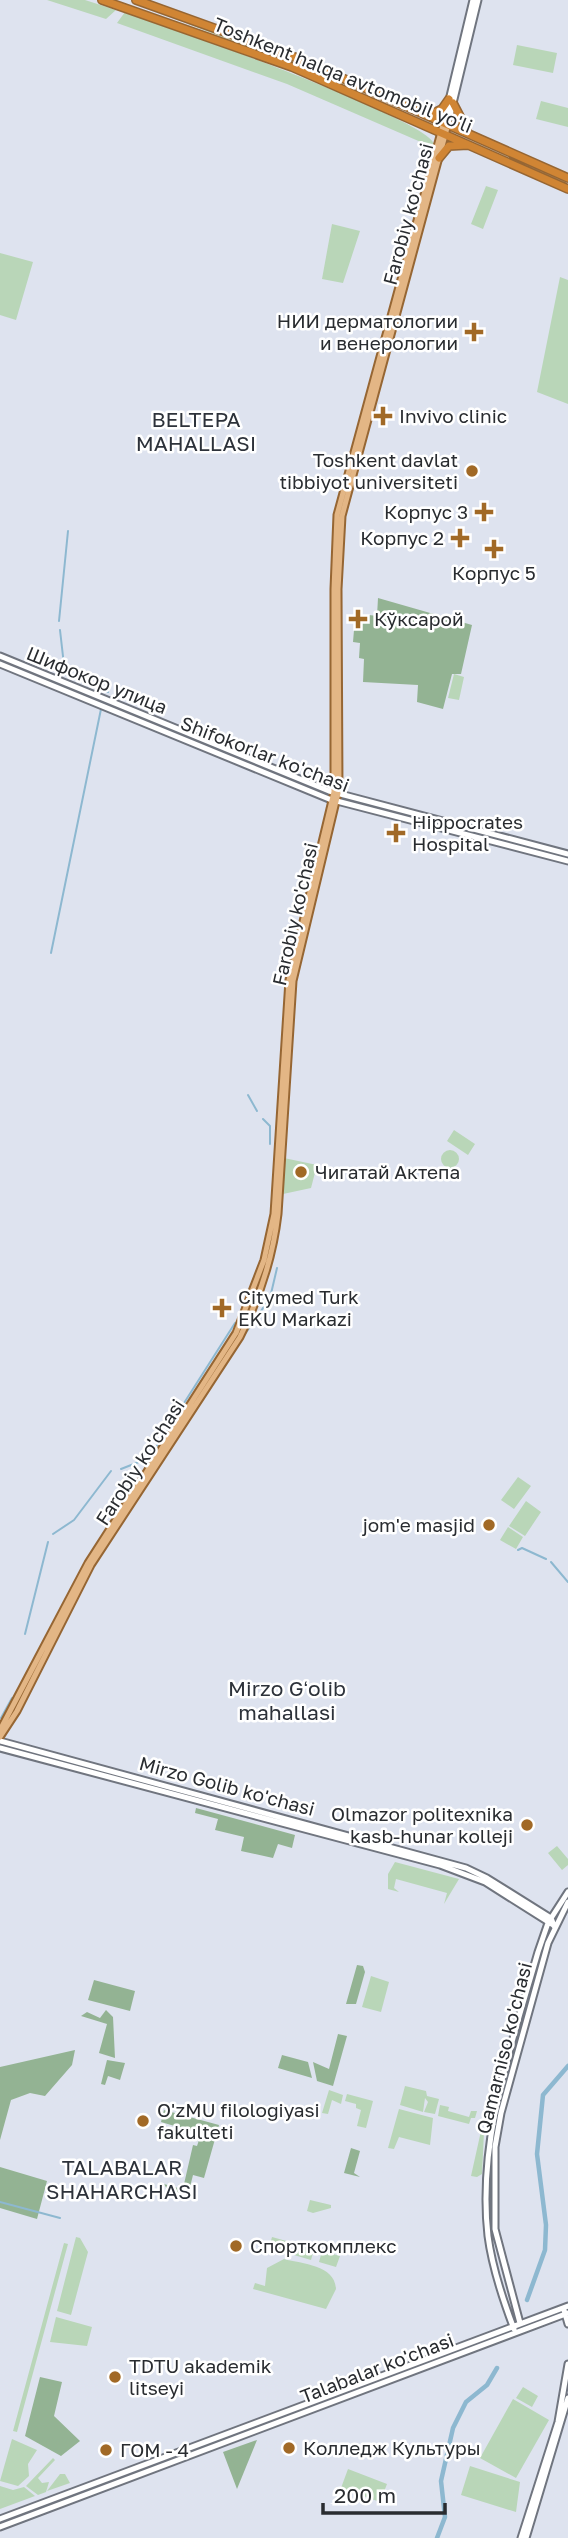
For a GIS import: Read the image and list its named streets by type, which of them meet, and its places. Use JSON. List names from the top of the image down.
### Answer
{
  "streets": {
    "highway": ["Toshkent halqa avtomobil yo'li"],
    "main road": [
      "Farobiy ko'chasi",
      "Шифокор улица",
      "Shifokorlar ko'chasi",
      "Mirzo Golib ko'chasi",
      "Qamarniso ko'chasi",
      "Talabalar ko'chasi"
    ]
  },
  "crossings": [
    ["Toshkent halqa avtomobil yo'li", "Farobiy ko'chasi"],
    ["Farobiy ko'chasi", "Шифокор улица"],
    ["Farobiy ko'chasi", "Shifokorlar ko'chasi"],
    ["Farobiy ko'chasi", "Mirzo Golib ko'chasi"],
    ["Шифокор улица", "Shifokorlar ko'chasi"],
    ["Mirzo Golib ko'chasi", "Qamarniso ko'chasi"],
    ["Qamarniso ko'chasi", "Talabalar ko'chasi"]
  ],
  "districts": ["BELTEPA MAHALLASI", "Mirzo Gʻolib mahallasi", "TALABALAR SHAHARCHASI"],
  "places": {
    "health": [
      "НИИ дерматологии и венерологии",
      "Invivo clinic",
      "Корпус 3",
      "Корпус 2",
      "Корпус 5",
      "Кўксарой",
      "Hippocrates Hospital",
      "Citymed Turk EKU Markazi"
    ],
    "other": [
      "Toshkent davlat tibbiyot universiteti",
      "Чигатай Актепа",
      "jom'e masjid",
      "Оlmazor politexnika kasb-hunar kolleji",
      "O'zMU filologiyasi fakulteti",
      "Спорткомплекс",
      "TDTU akademik litseyi",
      "Колледж Культуры",
      "ГОМ - 4"
    ]
  },
  "scale_bar": "200 m"
}
